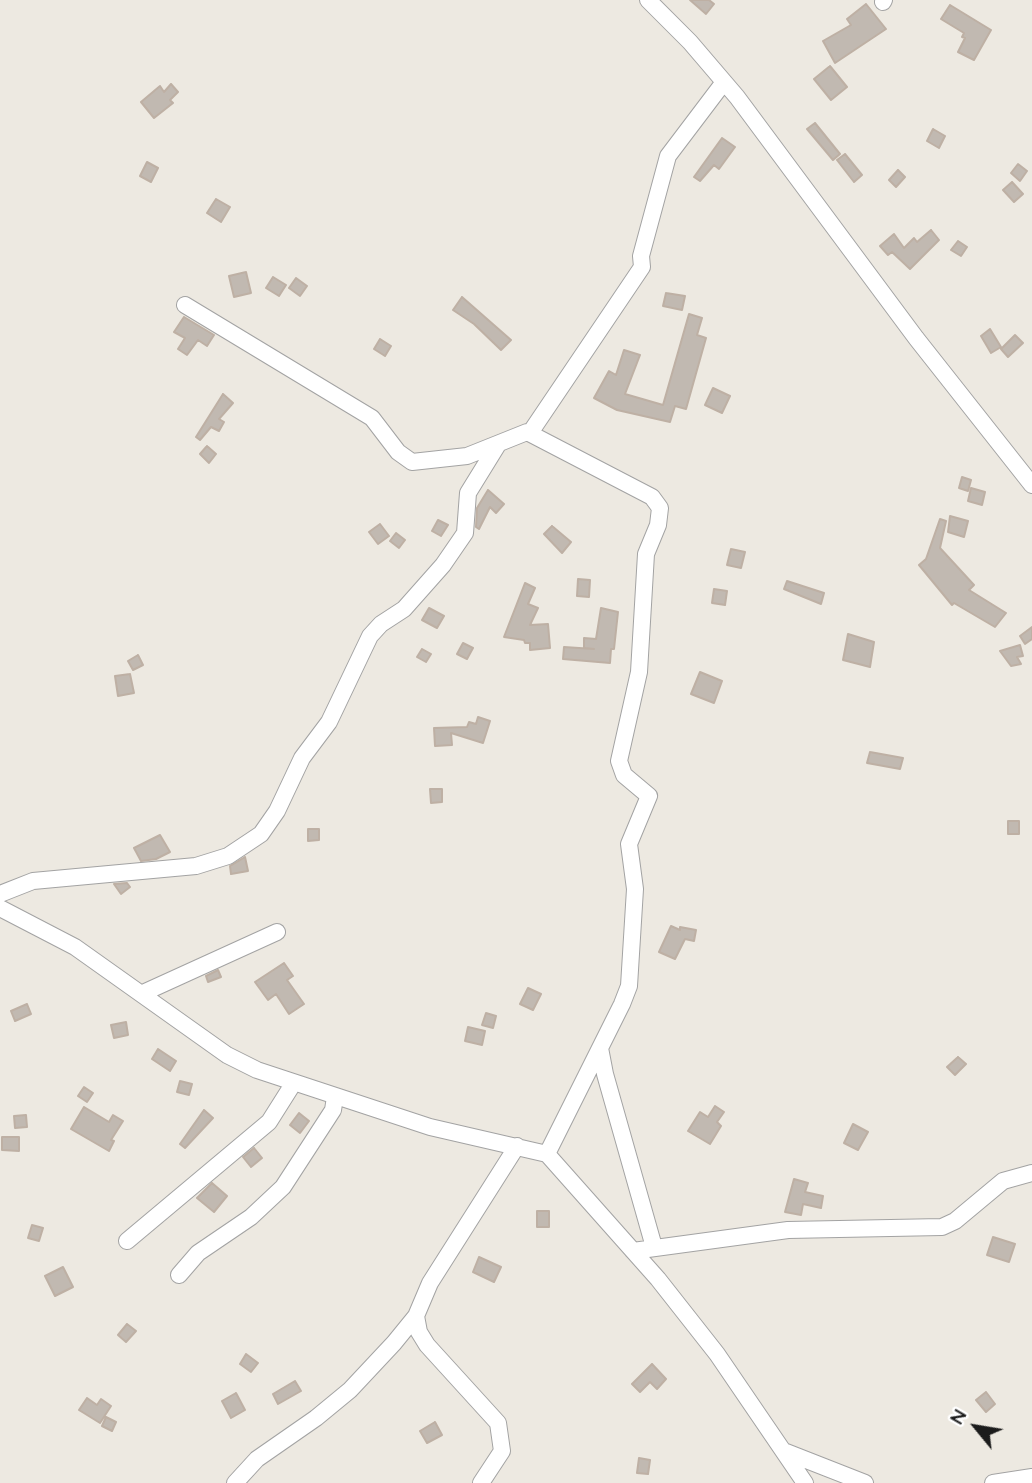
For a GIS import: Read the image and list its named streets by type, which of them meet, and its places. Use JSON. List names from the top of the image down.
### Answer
{
  "north": "top left"
}
